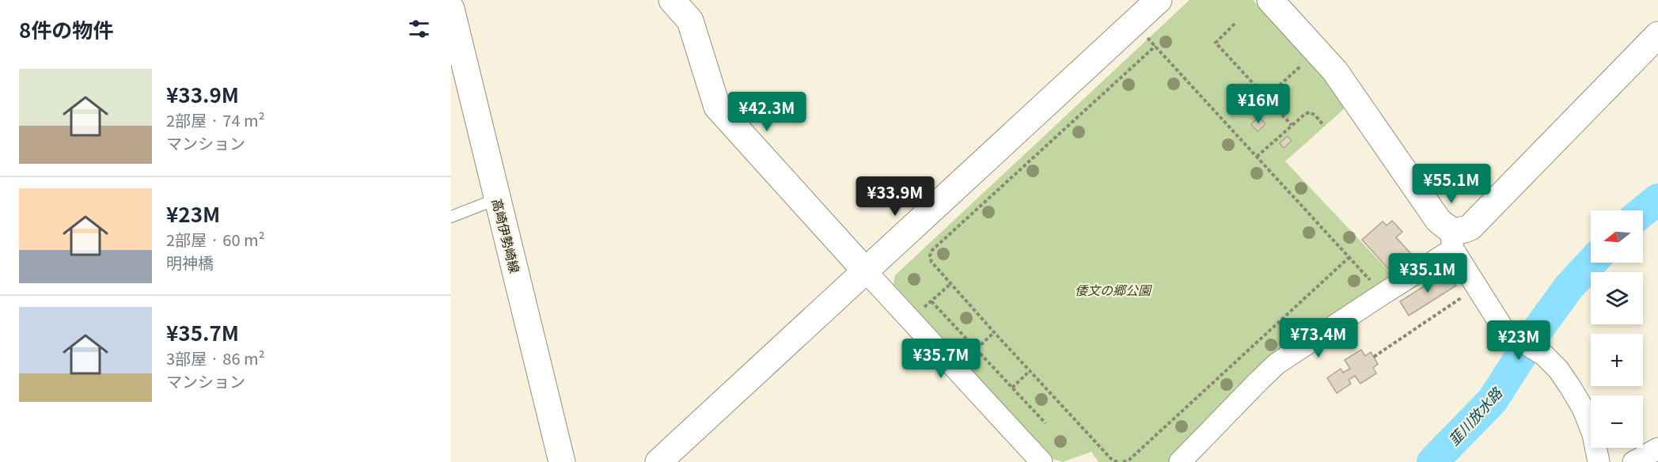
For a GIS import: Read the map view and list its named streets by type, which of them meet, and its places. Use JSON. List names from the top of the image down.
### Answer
{
  "streets": {
    "street": ["高崎伊勢崎線"]
  },
  "water": ["韮川放水路"],
  "parks": ["倭文の郷公園"],
  "north": "left",
  "page": {
    "heading": "8件の物件",
    "list": [
      {
        "name": "¥33.9M",
        "note": "2部屋 · 74 m² · マンション"
      },
      {
        "name": "¥23M",
        "note": "2部屋 · 60 m² · 明神橋"
      },
      {
        "name": "¥35.7M",
        "note": "3部屋 · 86 m² · マンション"
      }
    ],
    "price": [
      "¥16M",
      "¥42.3M",
      "¥55.1M",
      "¥33.9M",
      "¥35.1M",
      "¥73.4M",
      "¥23M",
      "¥35.7M"
    ],
    "map_buttons": ["+", "−"]
  }
}
